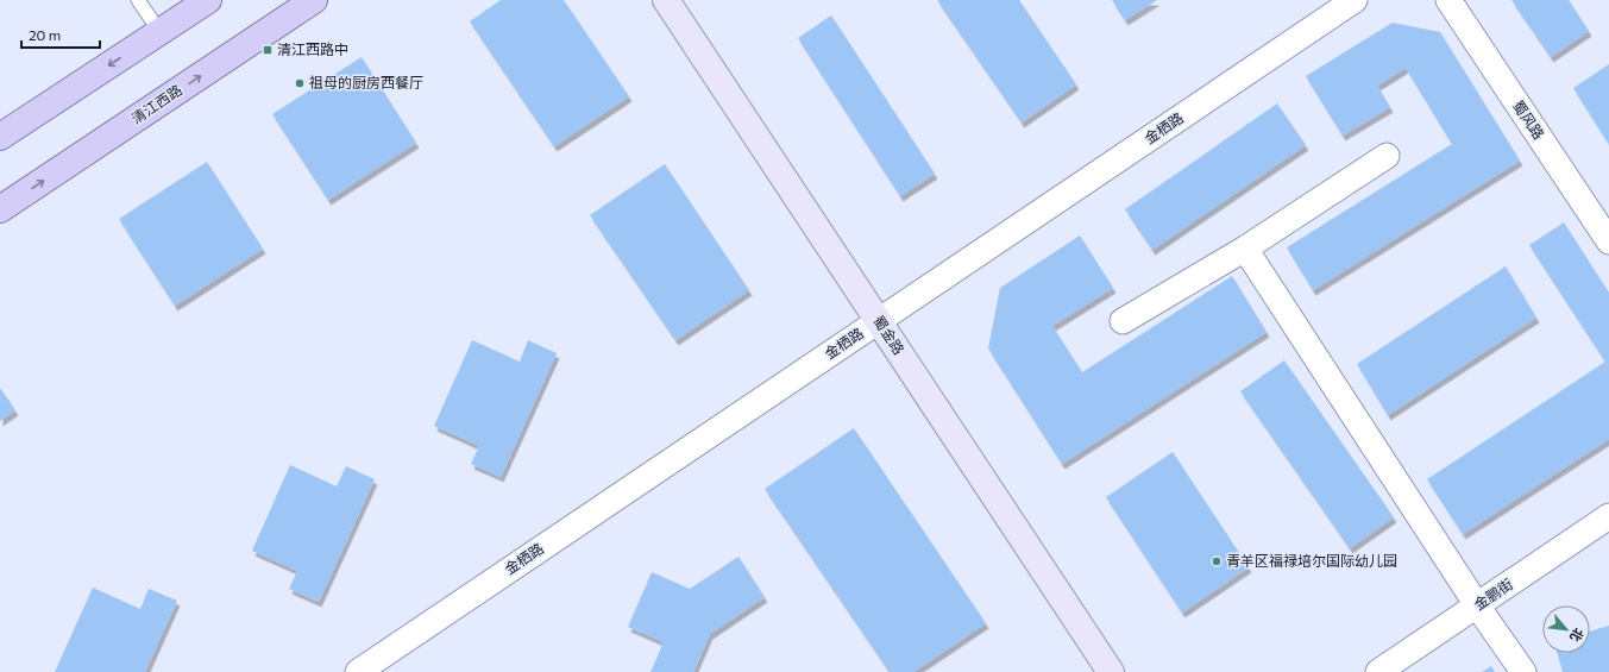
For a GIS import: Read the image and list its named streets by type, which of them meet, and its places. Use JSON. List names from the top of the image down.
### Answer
{
  "streets": {
    "main road": ["清江西路", "蜀金路"],
    "street": ["蜀风路", "金栖路", "金鹏街"]
  },
  "crossings": [
    ["金栖路", "蜀金路"]
  ],
  "places": {
    "transit": ["清江西路中"],
    "other": ["祖母的厨房西餐厅", "青羊区福禄培尔国际幼儿园"]
  },
  "scale_bar": "20 m",
  "north": "bottom right"
}
